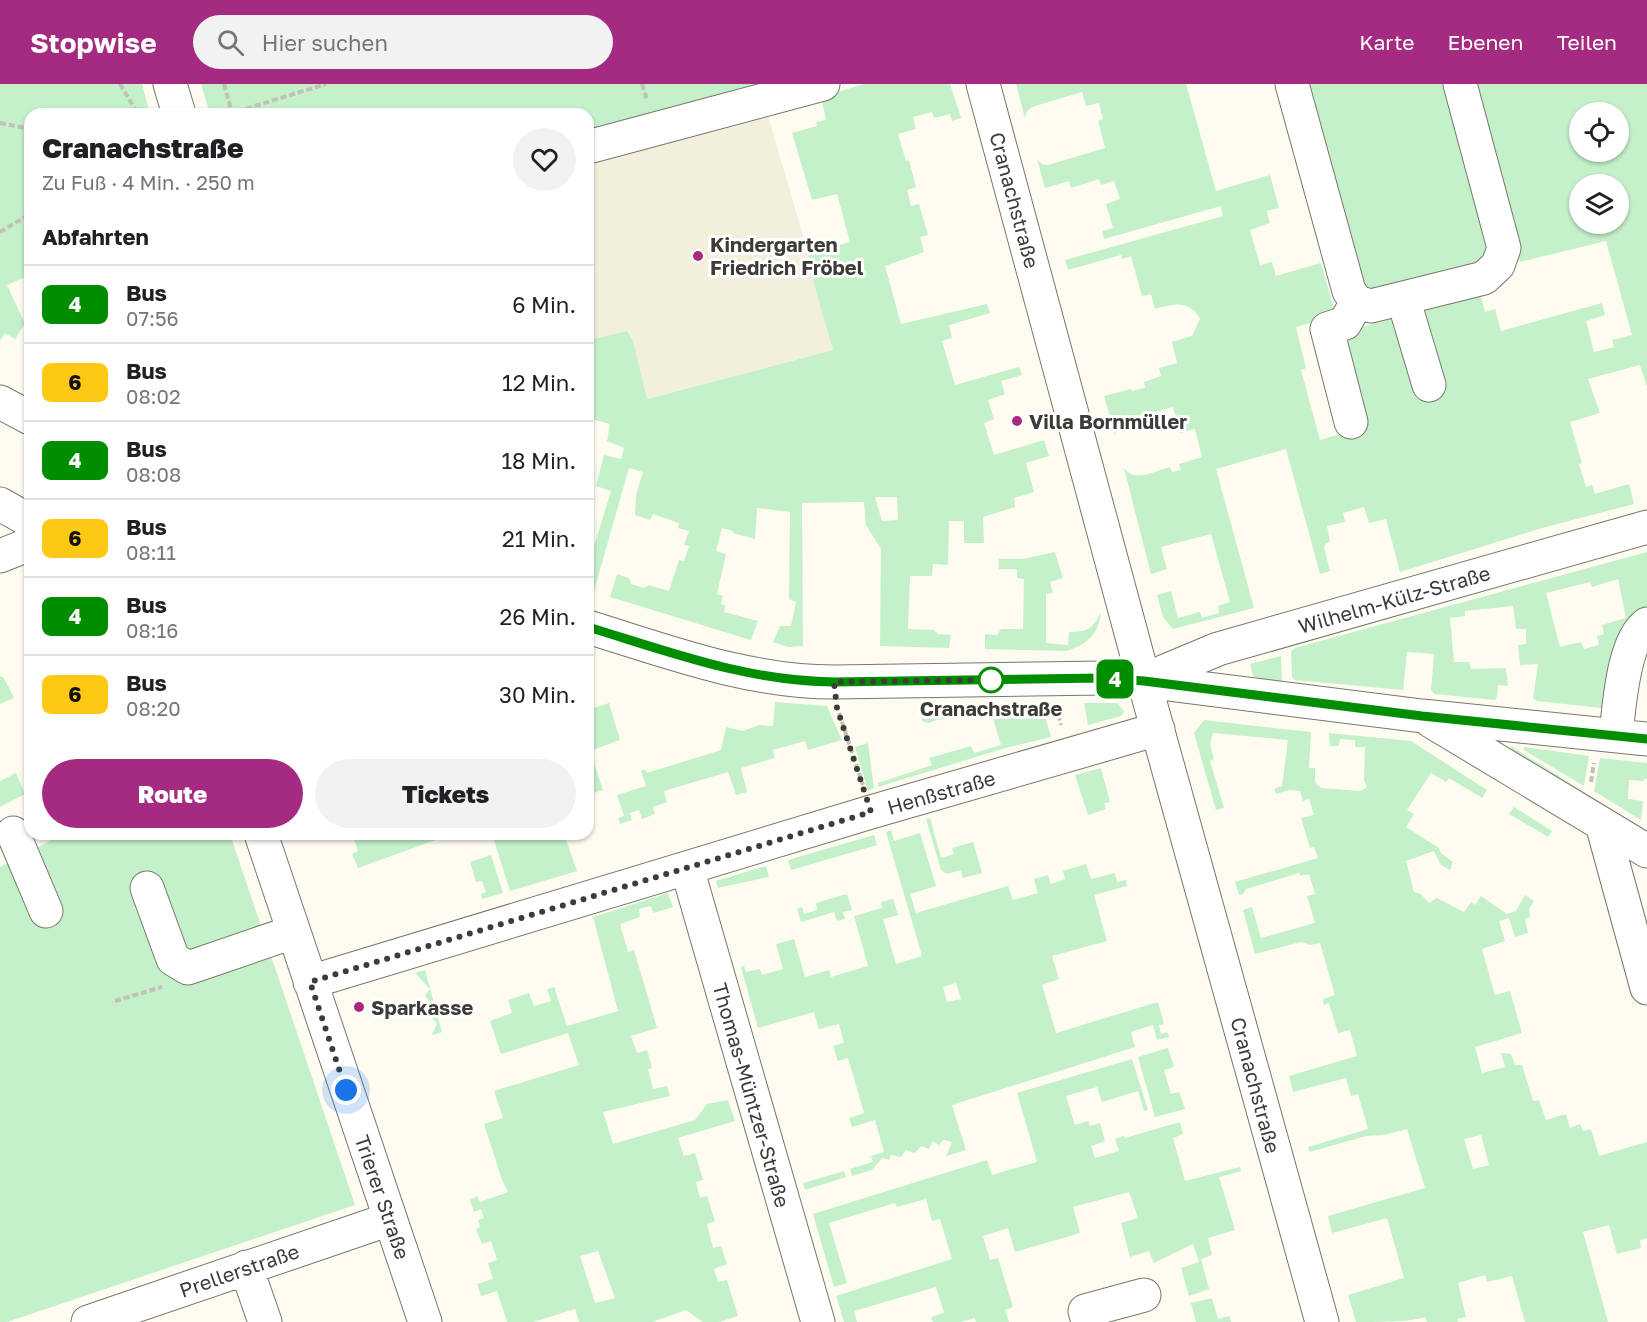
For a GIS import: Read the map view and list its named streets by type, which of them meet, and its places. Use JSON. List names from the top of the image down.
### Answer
{
  "streets": {
    "street": [
      "Cranachstraße",
      "Wilhelm-Külz-Straße",
      "Henßstraße",
      "Thomas-Müntzer-Straße",
      "Trierer Straße",
      "Prellerstraße"
    ]
  },
  "crossings": [
    ["Cranachstraße", "Wilhelm-Külz-Straße"],
    ["Cranachstraße", "Henßstraße"],
    ["Henßstraße", "Thomas-Müntzer-Straße"],
    ["Henßstraße", "Trierer Straße"],
    ["Trierer Straße", "Prellerstraße"]
  ],
  "places": [
    "Kindergarten Friedrich Fröbel",
    "Villa Bornmüller",
    "Cranachstraße",
    "Sparkasse"
  ],
  "lines": ["bus line 4"],
  "page": {
    "header": "Stopwise",
    "search": "Hier suchen",
    "nav": ["Karte", "Ebenen", "Teilen"],
    "on_map": "4",
    "heading": [
      ["Cranachstraße", "Zu Fuß · 4 Min. · 250 m"],
      "Abfahrten"
    ],
    "list": [
      {
        "mark": "4",
        "name": "Bus",
        "note": "07:56",
        "value": "6 Min."
      },
      {
        "mark": "6",
        "name": "Bus",
        "note": "08:02",
        "value": "12 Min."
      },
      {
        "mark": "4",
        "name": "Bus",
        "note": "08:08",
        "value": "18 Min."
      },
      {
        "mark": "6",
        "name": "Bus",
        "note": "08:11",
        "value": "21 Min."
      },
      {
        "mark": "4",
        "name": "Bus",
        "note": "08:16",
        "value": "26 Min."
      },
      {
        "mark": "6",
        "name": "Bus",
        "note": "08:20",
        "value": "30 Min."
      }
    ],
    "buttons": ["Route", "Tickets"]
  }
}
